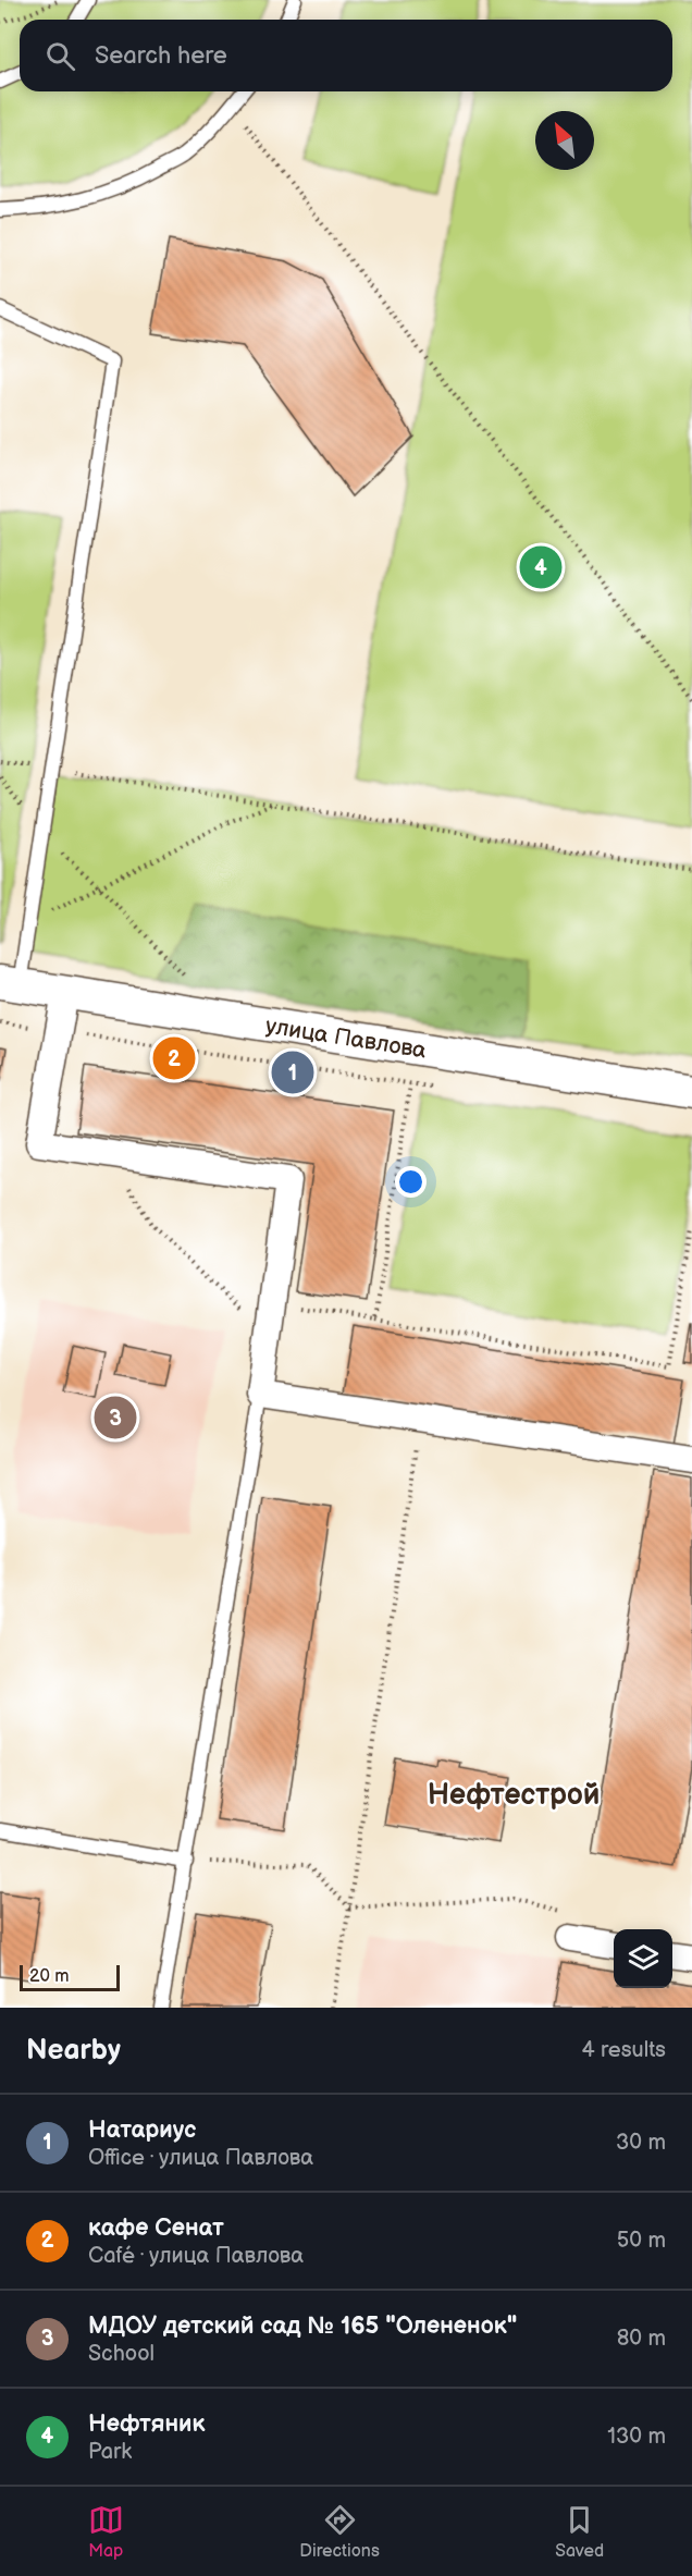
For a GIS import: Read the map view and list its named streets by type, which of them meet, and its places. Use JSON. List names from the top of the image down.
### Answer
{
  "streets": {
    "street": ["улица Павлова"]
  },
  "districts": ["Нефтестрой"],
  "scale_bar": "20 m",
  "north": "top left",
  "page": {
    "search": "Search here",
    "pins": [
      "4",
      "2",
      "1",
      "3"
    ],
    "scale": "20 m",
    "heading": ["Nearby", "4 results"],
    "list": [
      {
        "mark": "1",
        "name": "Натариус",
        "note": "Office · улица Павлова",
        "value": "30 m"
      },
      {
        "mark": "2",
        "name": "кафе Сенат",
        "note": "Café · улица Павлова",
        "value": "50 m"
      },
      {
        "mark": "3",
        "name": "МДОУ детский сад № 165 \"Олененок\"",
        "note": "School",
        "value": "80 m"
      },
      {
        "mark": "4",
        "name": "Нефтяник",
        "note": "Park",
        "value": "130 m"
      }
    ],
    "nav": ["Map", "Directions", "Saved"]
  }
}
